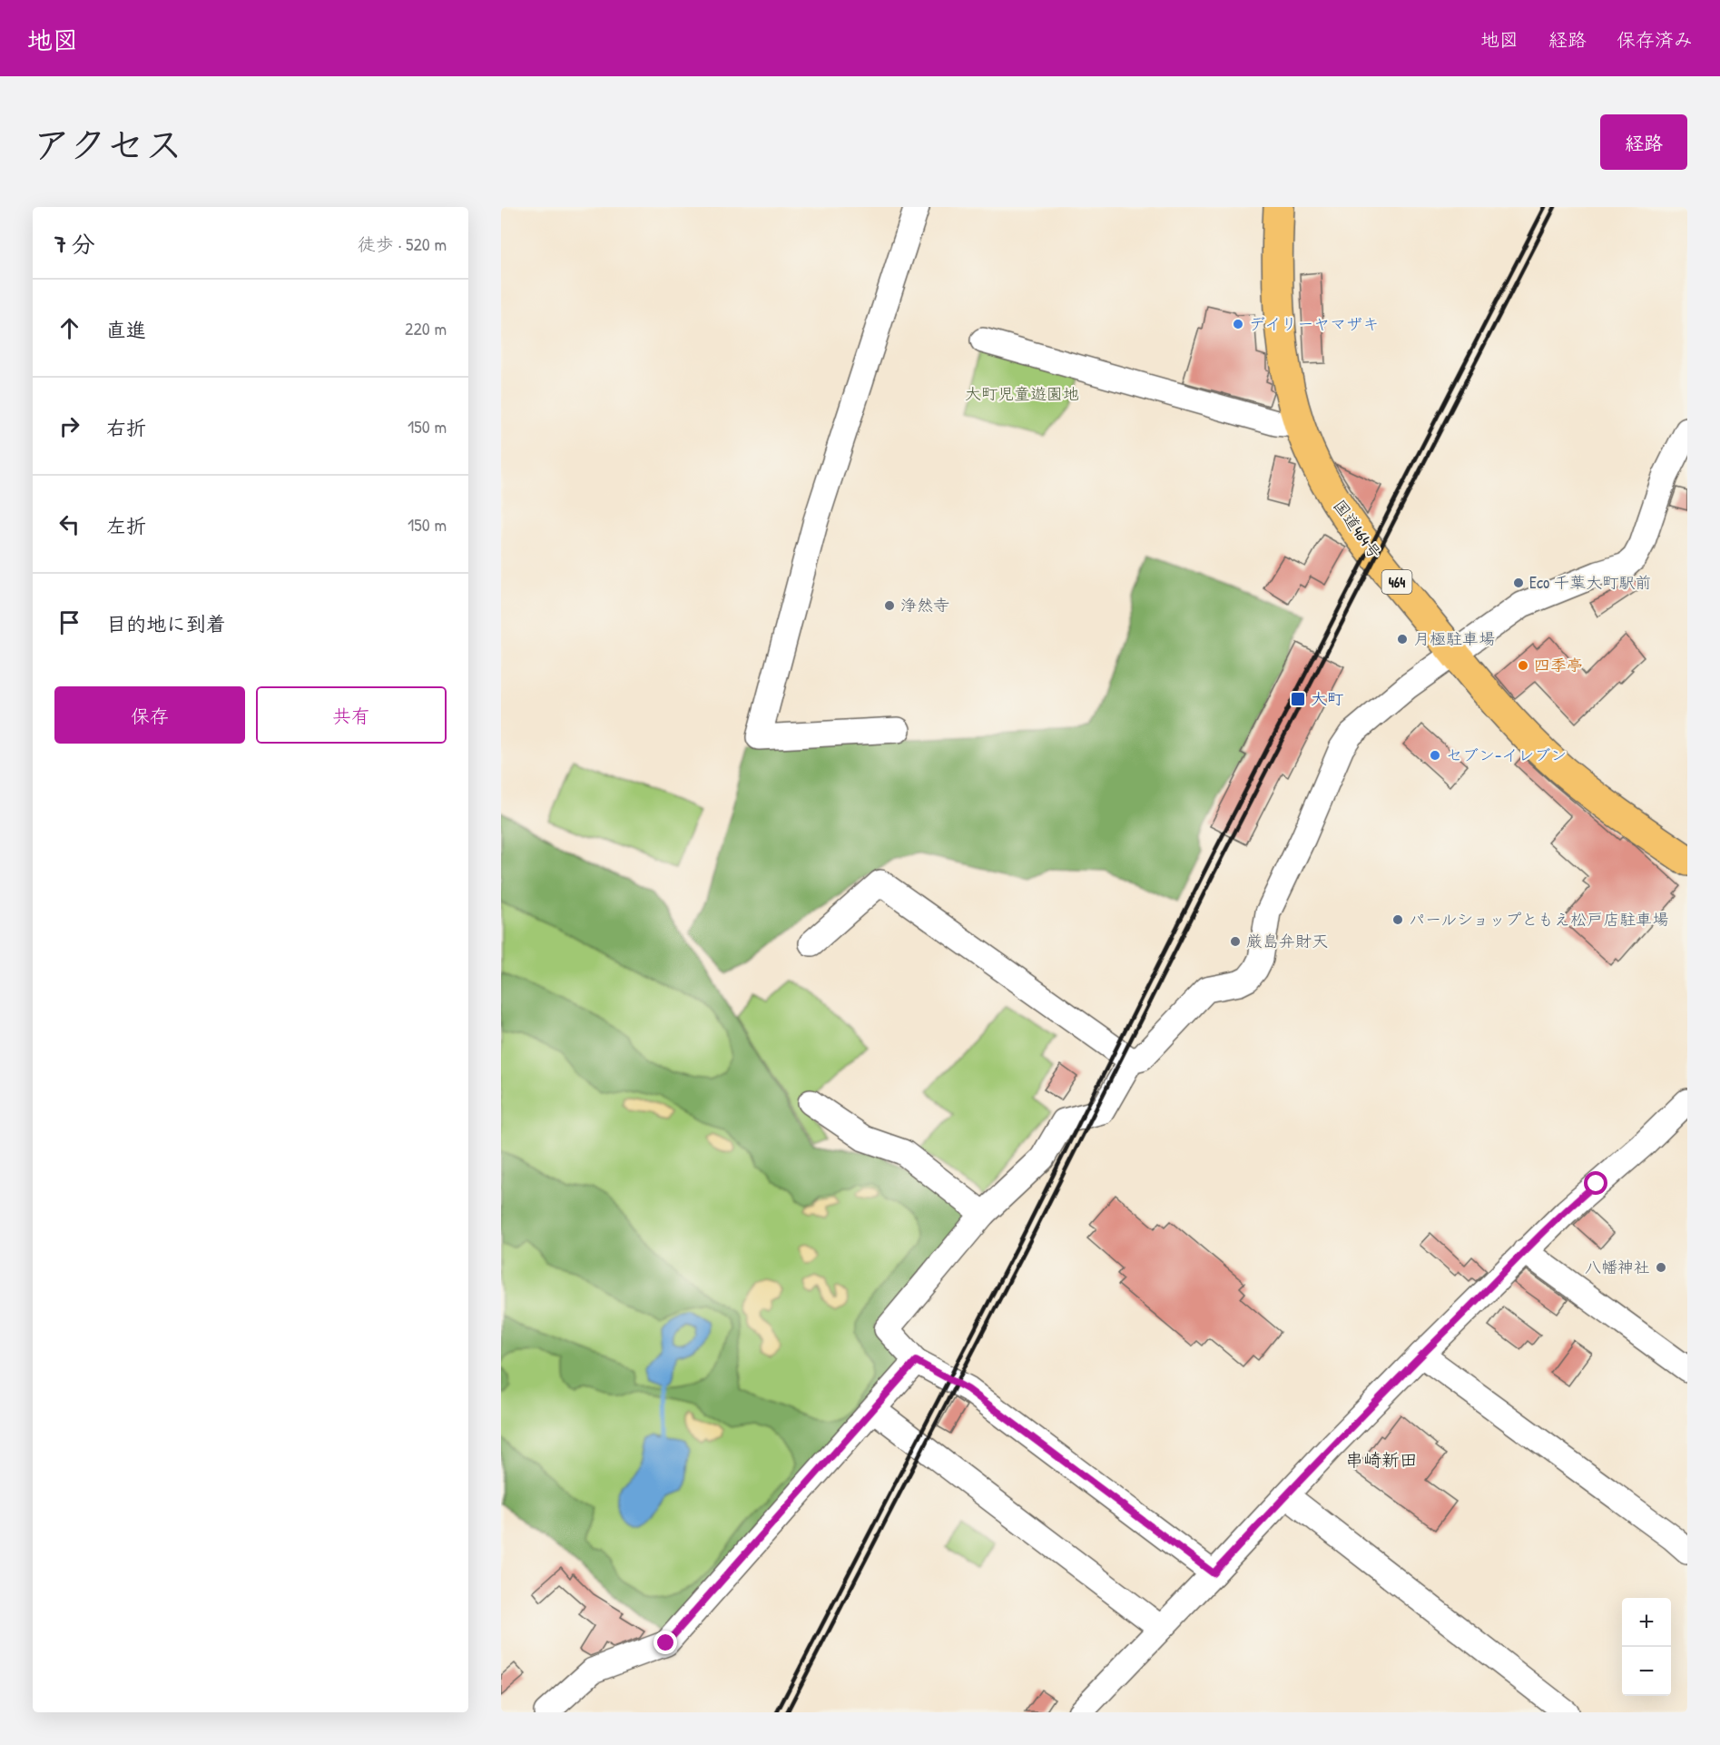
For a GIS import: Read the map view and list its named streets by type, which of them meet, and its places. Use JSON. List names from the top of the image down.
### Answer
{
  "streets": {
    "highway": ["国道464号", "464"]
  },
  "districts": ["串崎新田"],
  "parks": ["大町児童遊園地"],
  "places": {
    "other": [
      "デイリーヤマザキ",
      "Eco 千葉大町駅前",
      "浄然寺",
      "月極駐車場",
      "四季亭",
      "セブン-イレブン",
      "パールショップともえ松戸店駐車場",
      "厳島弁財天",
      "八幡神社"
    ],
    "transit": ["大町"]
  },
  "page": {
    "header": "地図",
    "nav": ["地図", "経路", "保存済み"],
    "title": "アクセス",
    "buttons": [
      "経路",
      ["保存", "共有"]
    ],
    "heading": ["7 分", "徒歩 · 520 m"],
    "list": [
      ["直進", "220 m"],
      ["右折", "150 m"],
      ["左折", "150 m"],
      "目的地に到着"
    ],
    "map_buttons": ["+", "−"]
  }
}
